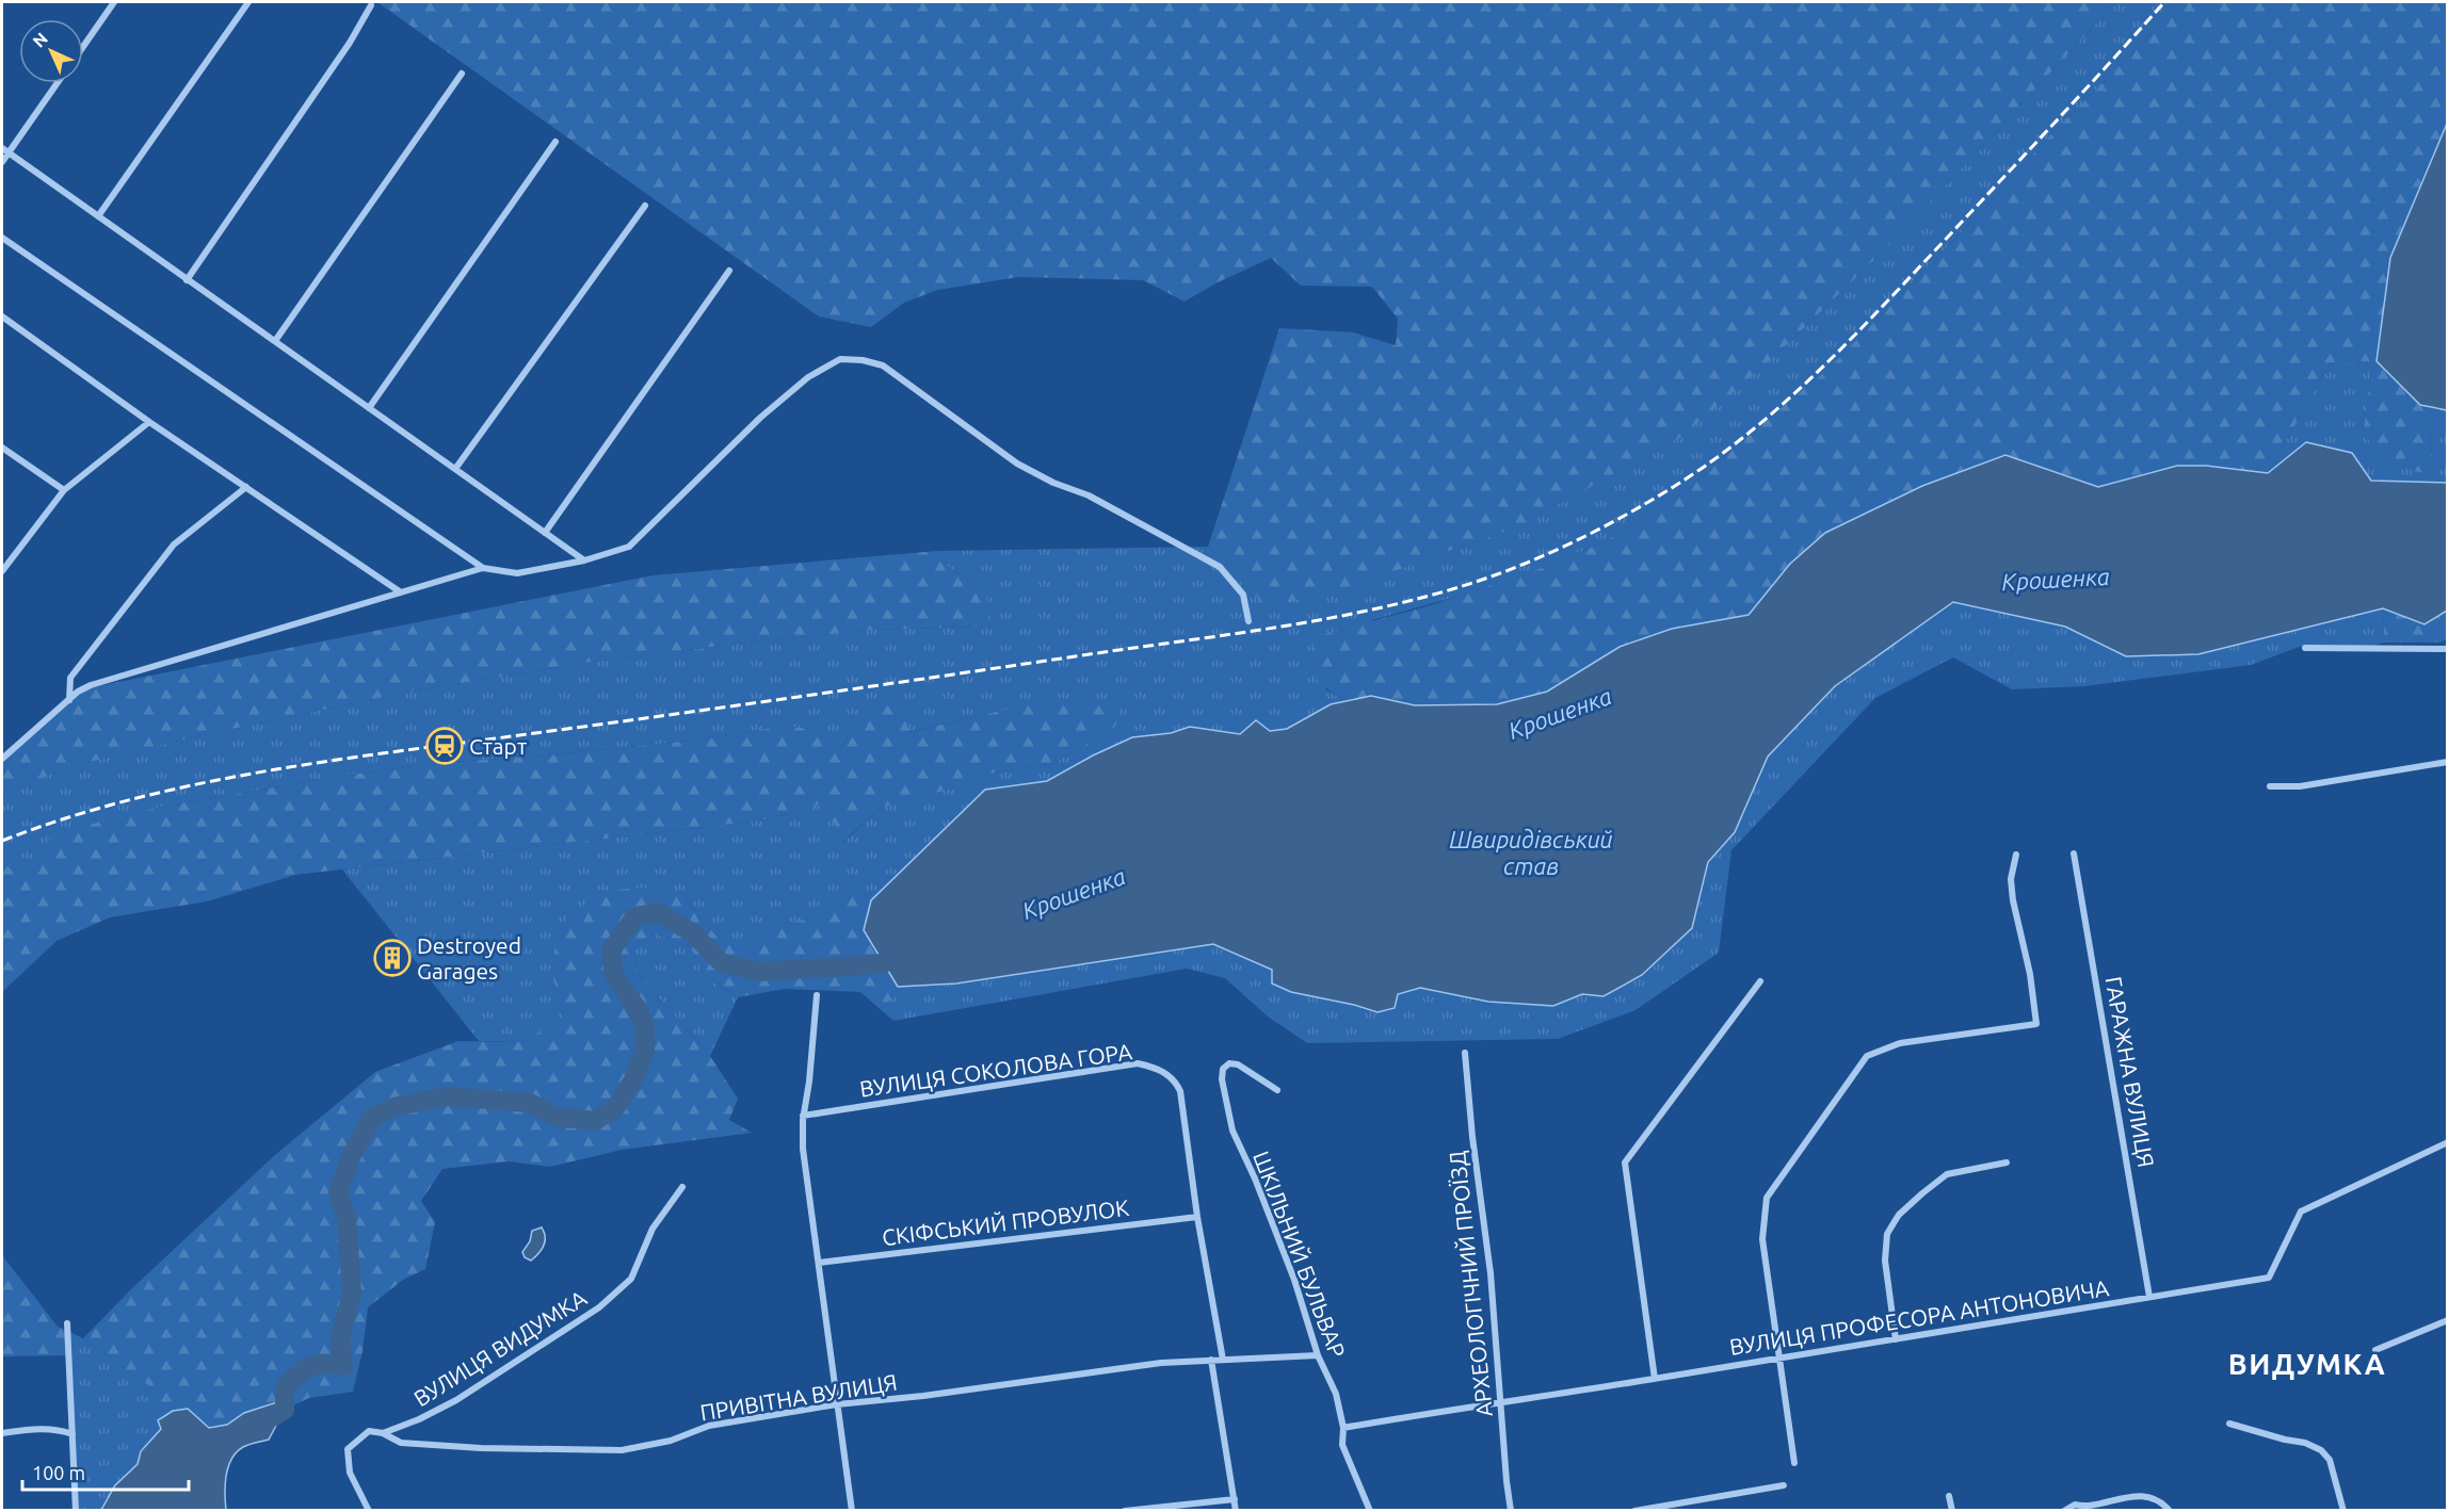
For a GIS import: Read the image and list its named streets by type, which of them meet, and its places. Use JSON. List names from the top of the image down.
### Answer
{
  "streets": {
    "street": [
      "ВУЛИЦЯ СОКОЛОВА ГОРА",
      "ГАРАЖНА ВУЛИЦЯ",
      "СКІФСЬКИЙ ПРОВУЛОК",
      "ШКІЛЬНИЙ БУЛЬВАР",
      "АРХЕОЛОГІЧНИЙ ПРОЇЗД",
      "ВУЛИЦЯ ПРОФЕСОРА АНТОНОВИЧА",
      "ВУЛИЦЯ ВИДУМКА",
      "ПРИВІТНА ВУЛИЦЯ"
    ]
  },
  "crossings": [
    ["ВУЛИЦЯ СОКОЛОВА ГОРА", "СКІФСЬКИЙ ПРОВУЛОК"],
    ["ВУЛИЦЯ СОКОЛОВА ГОРА", "ПРИВІТНА ВУЛИЦЯ"],
    ["ГАРАЖНА ВУЛИЦЯ", "ВУЛИЦЯ ПРОФЕСОРА АНТОНОВИЧА"],
    ["ШКІЛЬНИЙ БУЛЬВАР", "ВУЛИЦЯ ПРОФЕСОРА АНТОНОВИЧА"],
    ["АРХЕОЛОГІЧНИЙ ПРОЇЗД", "ВУЛИЦЯ ПРОФЕСОРА АНТОНОВИЧА"],
    ["ВУЛИЦЯ ВИДУМКА", "ПРИВІТНА ВУЛИЦЯ"]
  ],
  "districts": ["ВИДУМКА"],
  "water": ["Крошенка", "Швиридівський став"],
  "places": {
    "station": ["Старт"],
    "building": ["Destroyed Garages"]
  },
  "scale_bar": "100 m",
  "north": "top left"
}
